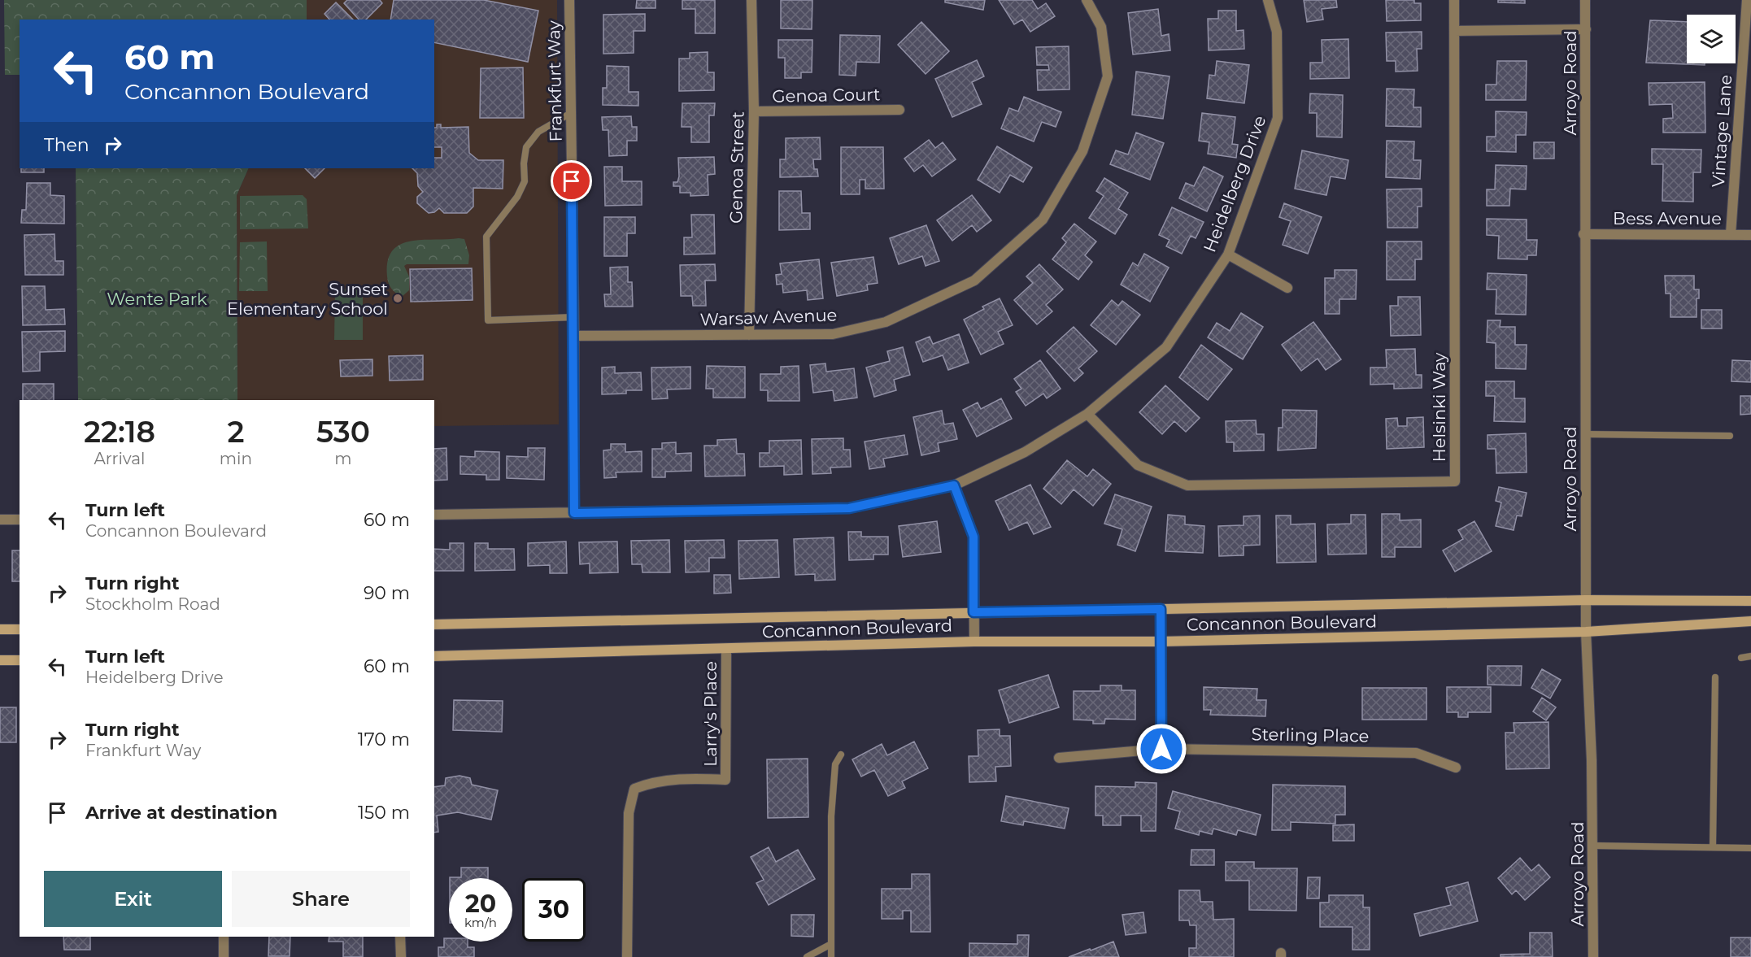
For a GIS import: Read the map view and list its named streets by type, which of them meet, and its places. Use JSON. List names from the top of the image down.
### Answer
{
  "streets": {
    "main road": ["Concannon Boulevard"],
    "street": [
      "Frankfurt Way",
      "Arroyo Road",
      "Genoa Court",
      "Vintage Lane",
      "Genoa Street",
      "Heidelberg Drive",
      "Bess Avenue",
      "Warsaw Avenue",
      "Helsinki Way",
      "Larry's Place",
      "Sterling Place"
    ]
  },
  "crossings": [
    ["Frankfurt Way", "Heidelberg Drive"],
    ["Frankfurt Way", "Warsaw Avenue"],
    ["Arroyo Road", "Bess Avenue"],
    ["Arroyo Road", "Concannon Boulevard"],
    ["Genoa Court", "Genoa Street"],
    ["Vintage Lane", "Bess Avenue"],
    ["Genoa Street", "Warsaw Avenue"],
    ["Heidelberg Drive", "Helsinki Way"],
    ["Concannon Boulevard", "Larry's Place"]
  ],
  "parks": ["Wente Park"],
  "places": ["Sunset Elementary School"],
  "page": {
    "turn": ["60 m", "Concannon Boulevard"],
    "then": "Then",
    "eta": [
      "22:18",
      "Arrival",
      "2",
      "min",
      "530",
      "m"
    ],
    "list": [
      {
        "name": "Turn left",
        "note": "Concannon Boulevard",
        "value": "60 m"
      },
      {
        "name": "Turn right",
        "note": "Stockholm Road",
        "value": "90 m"
      },
      {
        "name": "Turn left",
        "note": "Heidelberg Drive",
        "value": "60 m"
      },
      {
        "name": "Turn right",
        "note": "Frankfurt Way",
        "value": "170 m"
      },
      {
        "name": "Arrive at destination",
        "value": "150 m"
      }
    ],
    "buttons": ["Exit", "Share"],
    "speed": "20 km/h",
    "limit": "30"
  }
}
